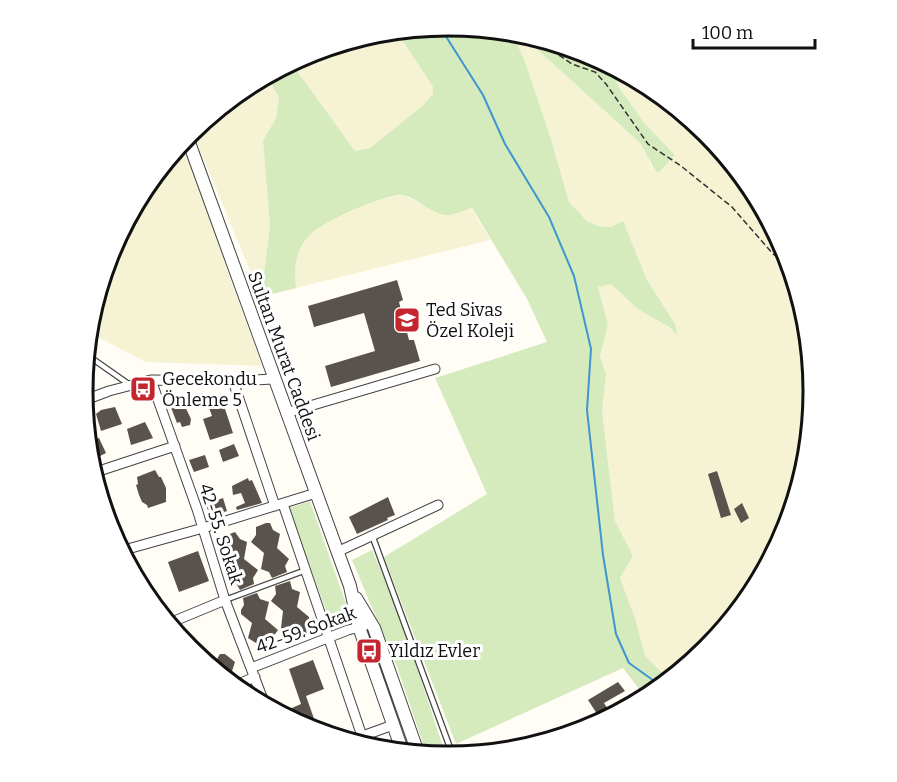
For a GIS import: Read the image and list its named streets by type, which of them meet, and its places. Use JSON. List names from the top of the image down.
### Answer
{
  "streets": {
    "street": ["Sultan Murat Caddesi", "42-55. Sokak", "42-59. Sokak"]
  },
  "crossings": [
    ["Sultan Murat Caddesi", "42-59. Sokak"],
    ["42-55. Sokak", "42-59. Sokak"]
  ],
  "places": {
    "school or university": ["Ted Sivas Özel Koleji"],
    "bus stop": ["Gecekondu Önleme 5", "Yıldız Evler"]
  },
  "scale_bar": "100 m"
}
